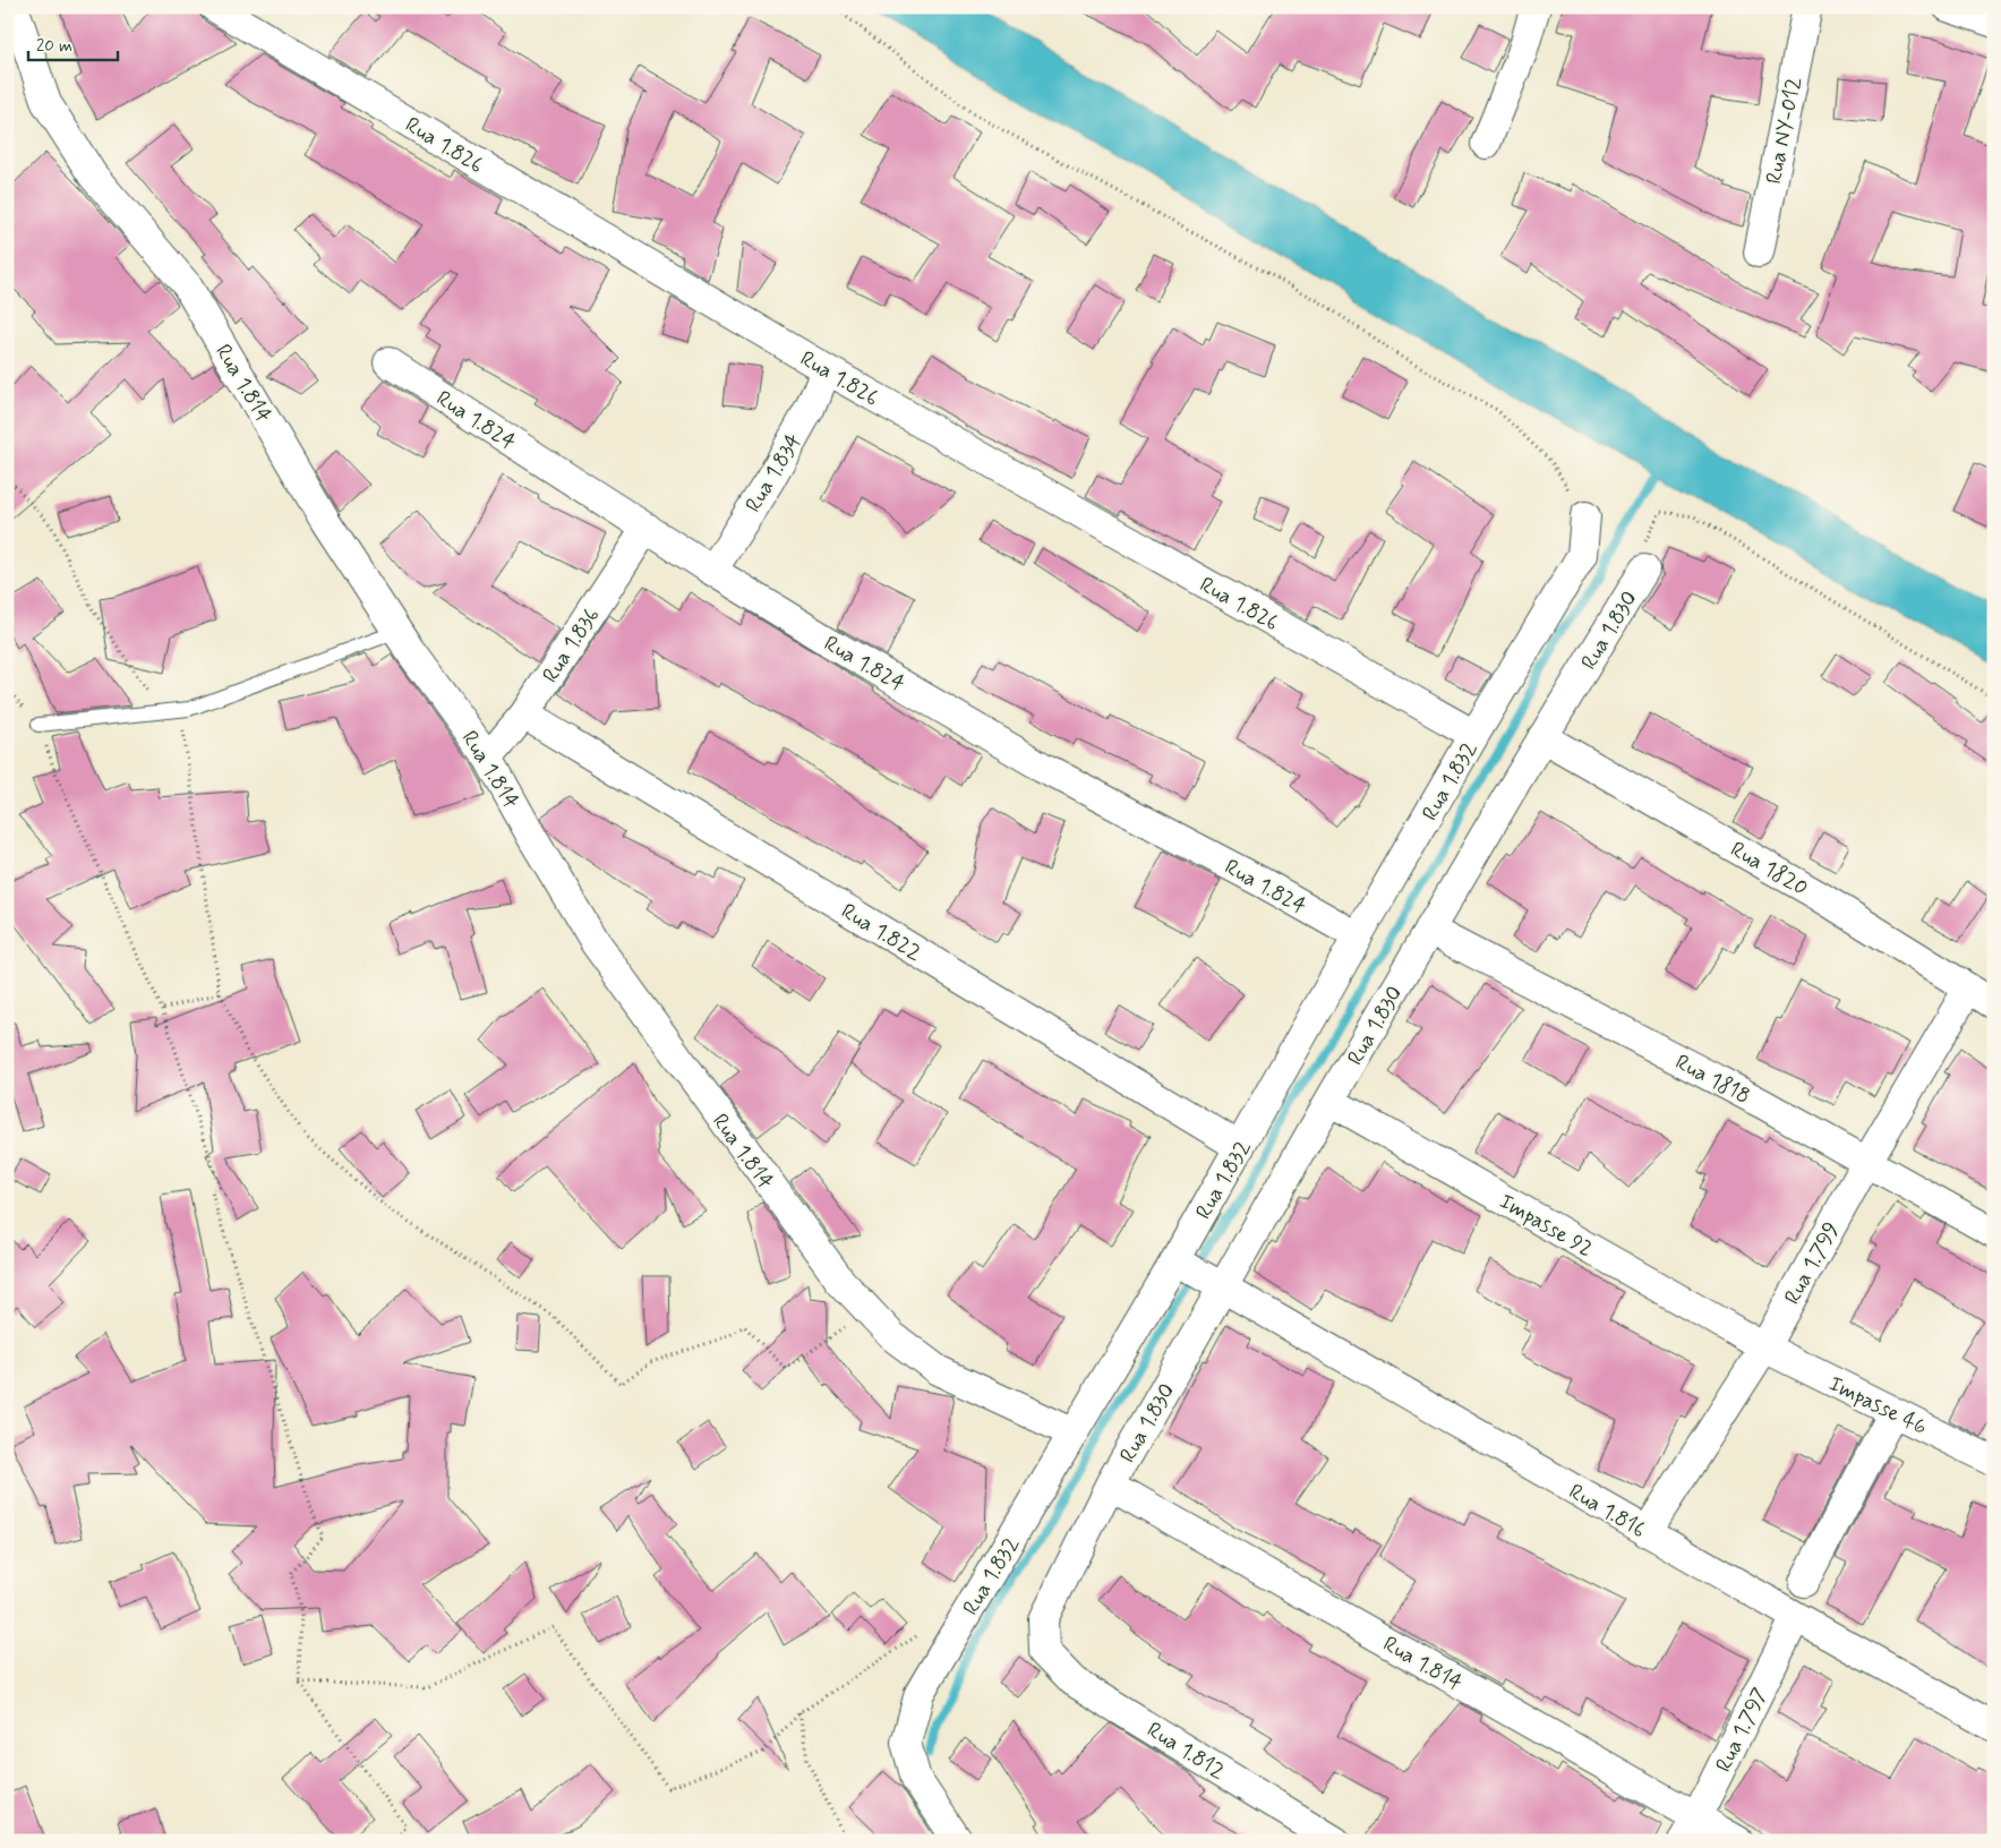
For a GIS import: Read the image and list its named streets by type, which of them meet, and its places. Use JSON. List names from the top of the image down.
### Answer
{
  "streets": {
    "street": [
      "Rua NY-012",
      "Rua 1.826",
      "Rua 1.814",
      "Rua 1.824",
      "Rua 1.834",
      "Rua 1.830",
      "Rua 1.836",
      "Rua 1.832",
      "Rua 1820",
      "Rua 1.822",
      "Rua 1818",
      "Impasse 92",
      "Rua 1.799",
      "Impasse 46",
      "Rua 1.816",
      "Rua 1.797",
      "Rua 1.812"
    ]
  },
  "crossings": [
    ["Rua 1.826", "Rua 1.834"],
    ["Rua 1.826", "Rua 1.832"],
    ["Rua 1.814", "Rua 1.830"],
    ["Rua 1.814", "Rua 1.836"],
    ["Rua 1.814", "Rua 1.832"],
    ["Rua 1.814", "Rua 1.797"],
    ["Rua 1.824", "Rua 1.834"],
    ["Rua 1.824", "Rua 1.836"],
    ["Rua 1.824", "Rua 1.832"],
    ["Rua 1.830", "Rua 1820"],
    ["Rua 1.830", "Rua 1818"],
    ["Rua 1.830", "Impasse 92"],
    ["Rua 1.830", "Rua 1.816"],
    ["Rua 1.830", "Rua 1.812"],
    ["Rua 1.836", "Rua 1.822"],
    ["Rua 1.832", "Rua 1.822"],
    ["Rua 1.832", "Rua 1.816"],
    ["Rua 1820", "Rua 1.799"],
    ["Rua 1818", "Rua 1.799"],
    ["Impasse 92", "Rua 1.799"],
    ["Impasse 92", "Impasse 46"],
    ["Rua 1.799", "Impasse 46"],
    ["Rua 1.799", "Rua 1.816"],
    ["Rua 1.816", "Rua 1.797"]
  ],
  "scale_bar": "20 m"
}
